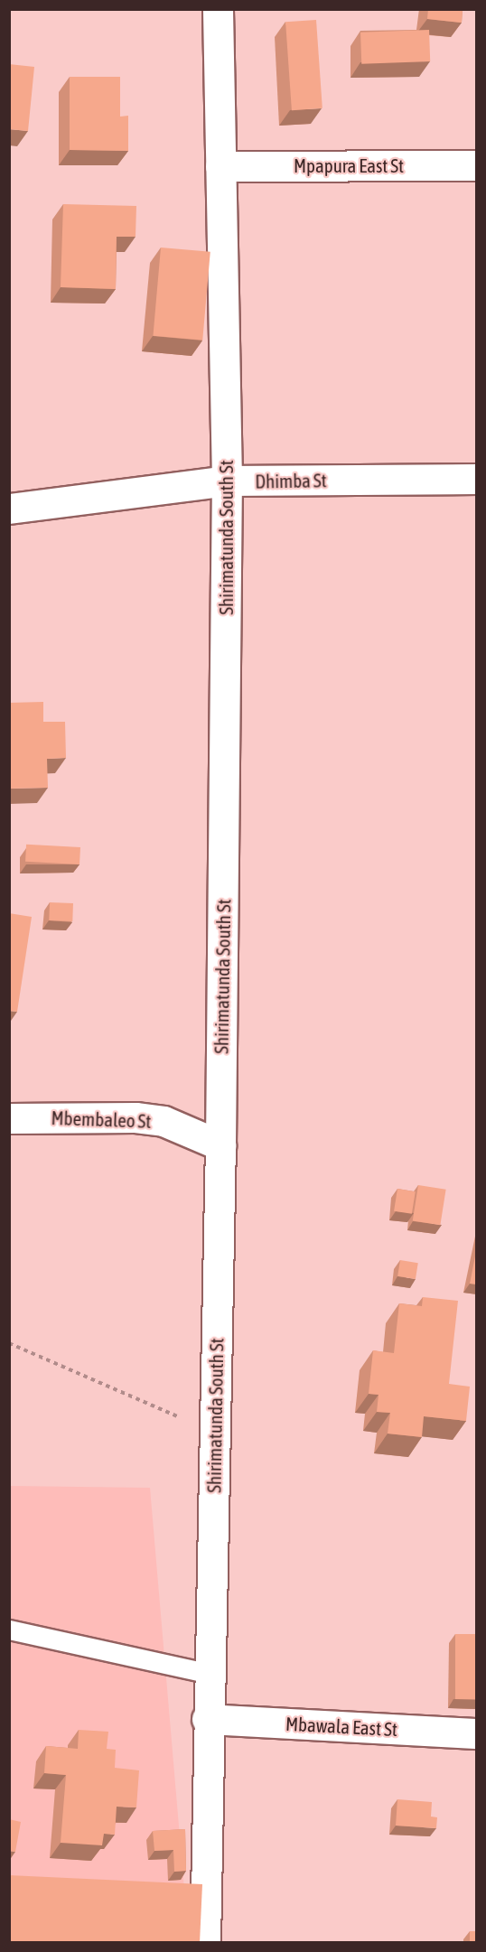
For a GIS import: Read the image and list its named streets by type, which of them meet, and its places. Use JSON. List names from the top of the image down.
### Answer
{
  "streets": {
    "street": [
      "Mpapura East St",
      "Dhimba St",
      "Shirimatunda South St",
      "Mbembaleo St",
      "Mbawala East St"
    ]
  },
  "crossings": [
    ["Mpapura East St", "Shirimatunda South St"],
    ["Dhimba St", "Shirimatunda South St"],
    ["Shirimatunda South St", "Mbembaleo St"],
    ["Shirimatunda South St", "Mbawala East St"]
  ]
}
